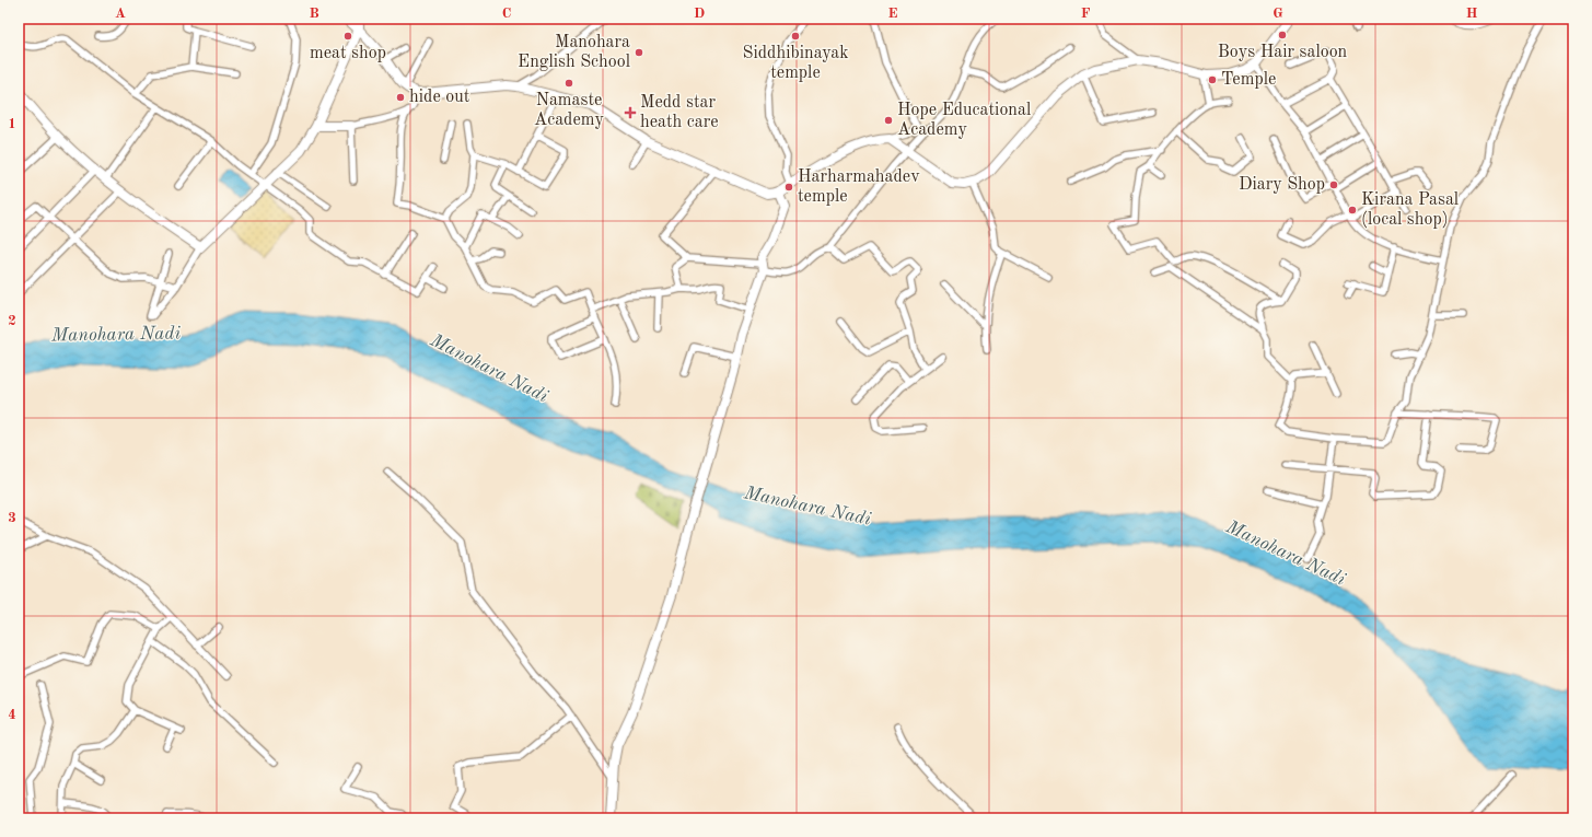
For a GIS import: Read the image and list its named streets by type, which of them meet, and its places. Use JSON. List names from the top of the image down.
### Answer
{
  "water": ["Manohara Nadi"],
  "places": {
    "other": [
      "Boys Hair saloon",
      "meat shop",
      "Siddhibinayak temple",
      "Manohara English School",
      "Temple",
      "Namaste Academy",
      "hide out",
      "Hope Educational Academy",
      "Diary Shop",
      "Harharmahadev temple",
      "Kirana Pasal (local shop)"
    ],
    "health": ["Medd star heath care"]
  },
  "grid": {
    "columns": [
      "A",
      "B",
      "C",
      "D",
      "E",
      "F",
      "G",
      "H"
    ],
    "rows": [
      "1",
      "2",
      "3",
      "4"
    ]
  }
}
